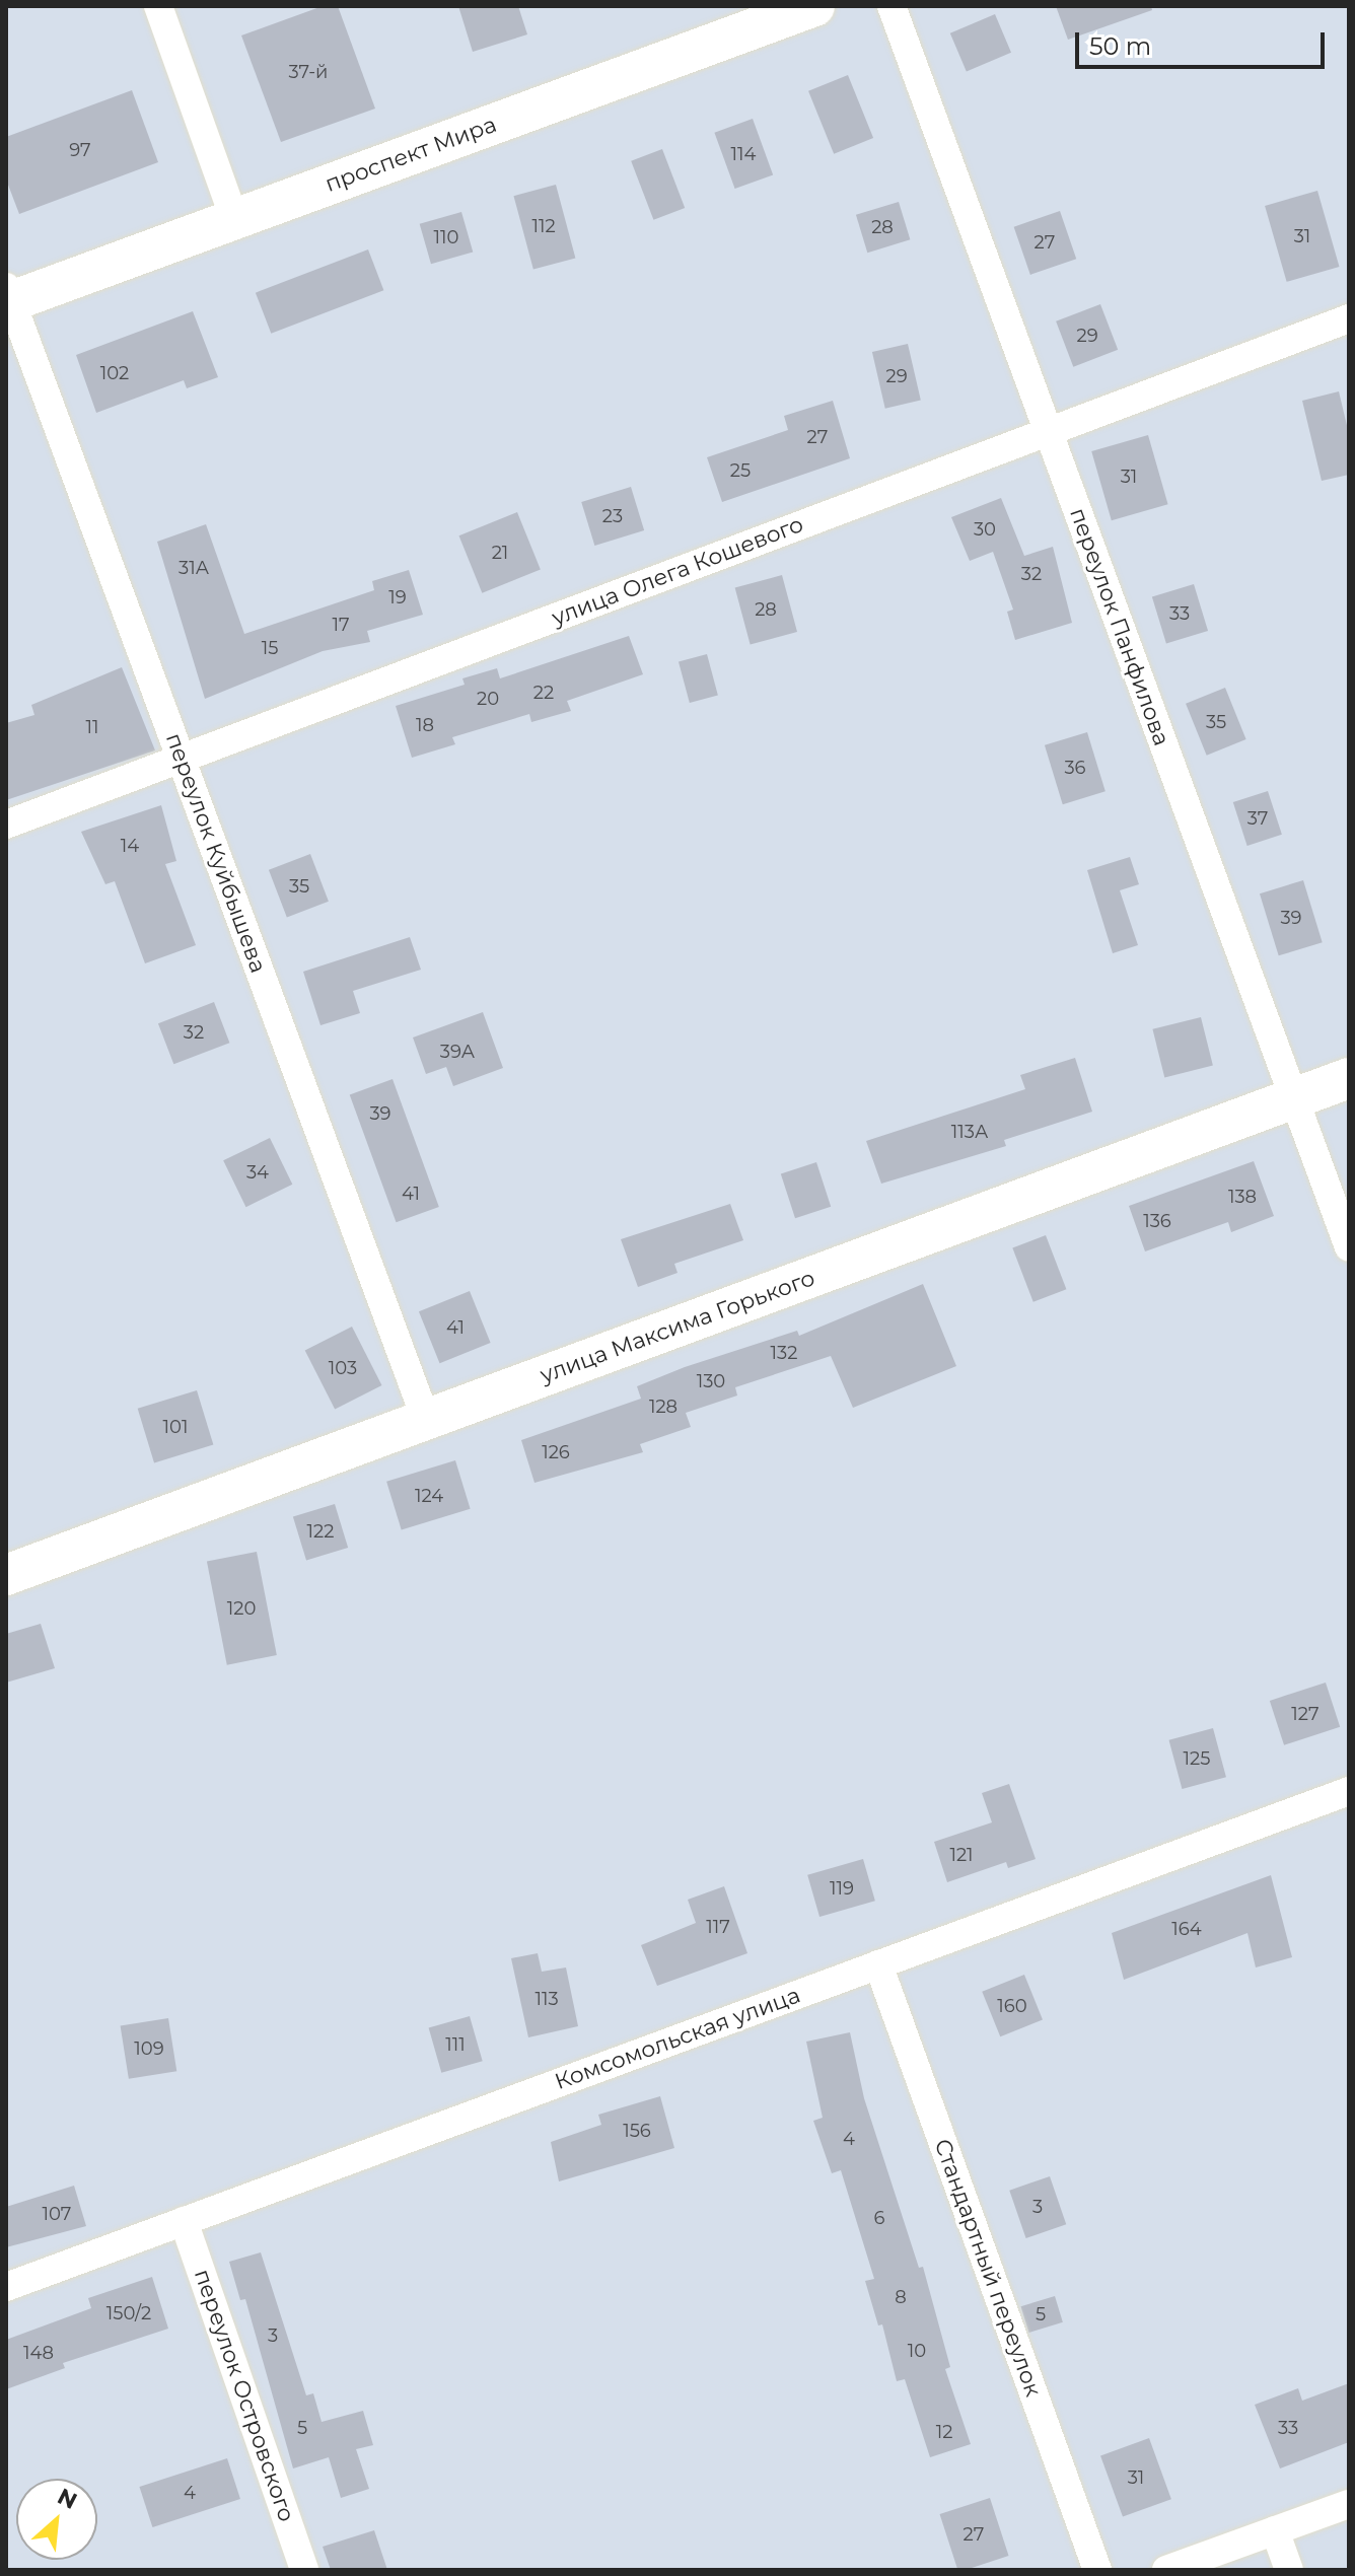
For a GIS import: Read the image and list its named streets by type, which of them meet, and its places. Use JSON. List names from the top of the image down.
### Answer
{
  "streets": {
    "main road": ["проспект Мира", "улица Максима Горького"],
    "street": [
      "улица Олега Кошевого",
      "переулок Панфилова",
      "переулок Куйбышева",
      "Комсомольская улица",
      "Стандартный переулок",
      "переулок Островского"
    ]
  },
  "crossings": [
    ["проспект Мира", "переулок Куйбышева"],
    ["улица Олега Кошевого", "переулок Панфилова"],
    ["улица Олега Кошевого", "переулок Куйбышева"],
    ["переулок Панфилова", "улица Максима Горького"],
    ["переулок Куйбышева", "улица Максима Горького"],
    ["Комсомольская улица", "Стандартный переулок"],
    ["Комсомольская улица", "переулок Островского"]
  ],
  "house_numbers": [
    "37-й",
    "97",
    "114",
    "112",
    "28",
    "31",
    "110",
    "27",
    "29",
    "102",
    "29",
    "27",
    "25",
    "31",
    "23",
    "30",
    "21",
    "31А",
    "32",
    "19",
    "28",
    "33",
    "17",
    "15",
    "22",
    "20",
    "35",
    "18",
    "11",
    "36",
    "37",
    "14",
    "35",
    "39",
    "32",
    "39А",
    "39",
    "113А",
    "34",
    "41",
    "138",
    "136",
    "41",
    "132",
    "103",
    "130",
    "128",
    "101",
    "126",
    "124",
    "122",
    "120",
    "127",
    "125",
    "121",
    "119",
    "117",
    "164",
    "113",
    "160",
    "111",
    "109",
    "156",
    "4",
    "3",
    "107",
    "6",
    "8",
    "150/2",
    "5",
    "3",
    "10",
    "148",
    "5",
    "33",
    "12",
    "31",
    "4",
    "27"
  ],
  "scale_bar": "50 m",
  "north": "top right"
}
